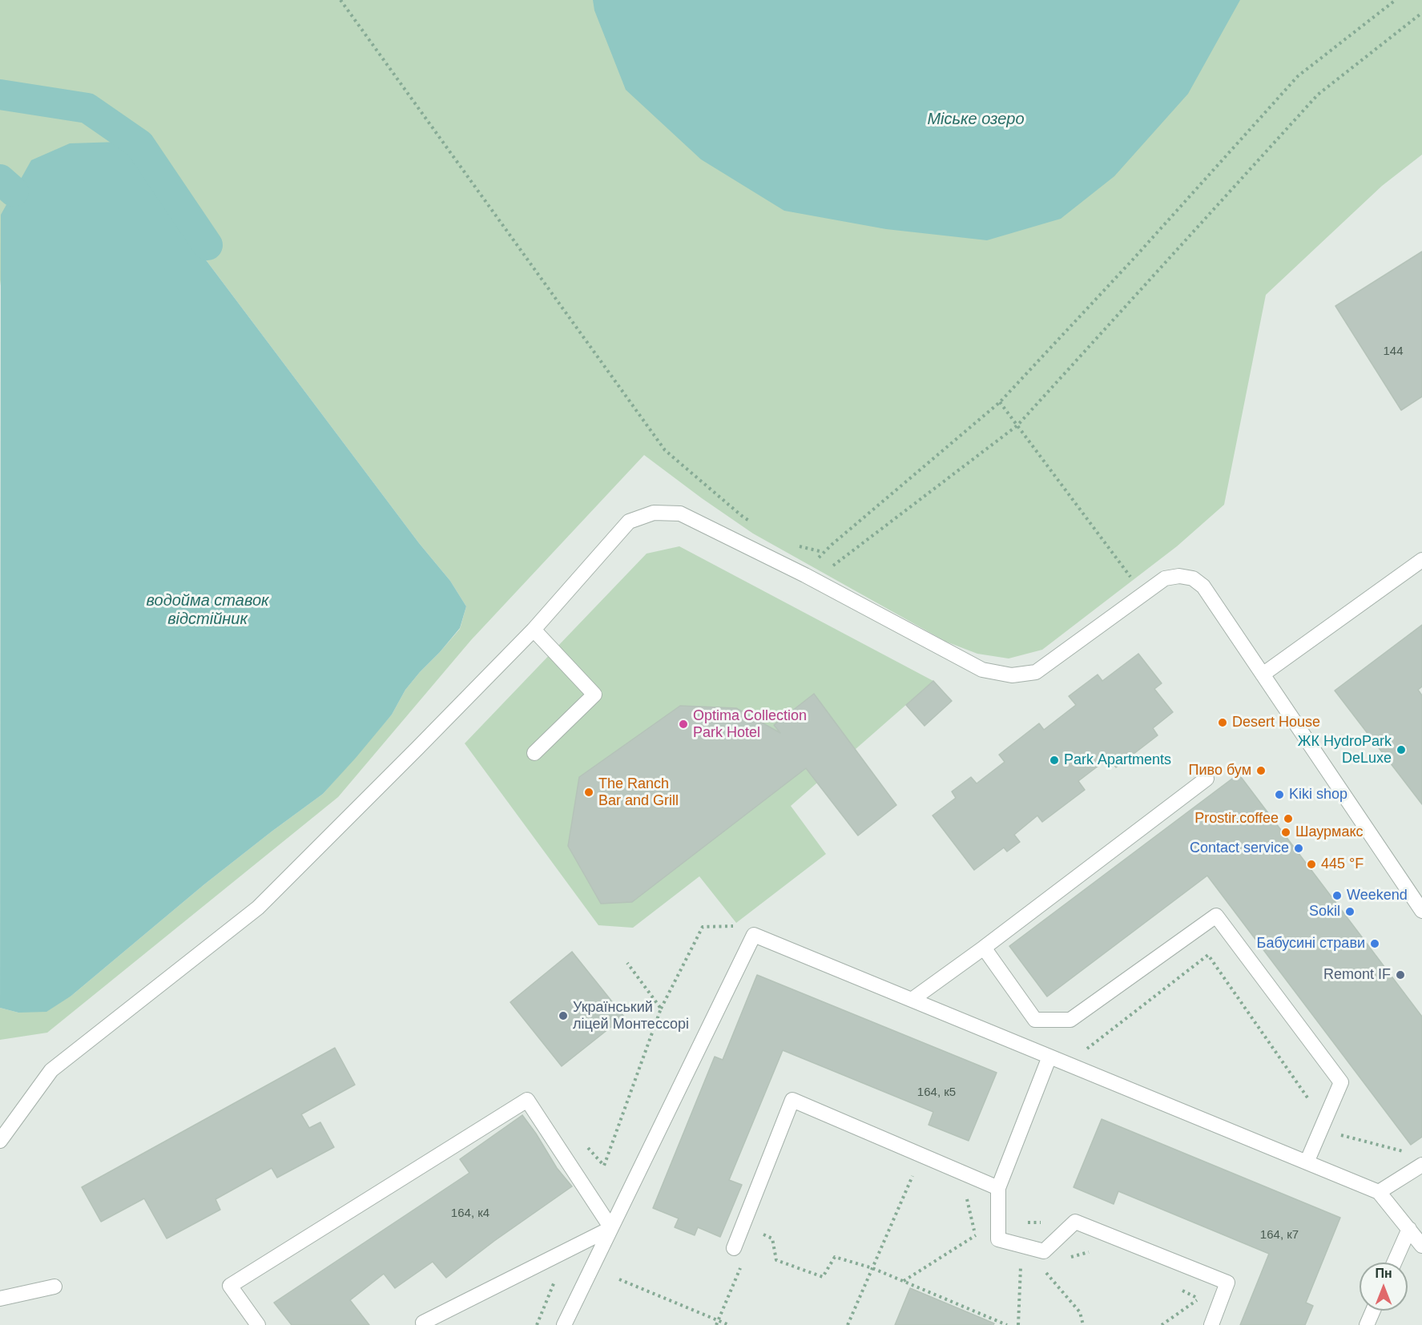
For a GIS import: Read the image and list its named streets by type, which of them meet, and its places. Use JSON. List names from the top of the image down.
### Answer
{
  "water": ["Міське озеро", "водойма ставок відстійник"],
  "places": [
    "Desert House",
    "Optima Collection Park Hotel",
    "ЖК HydroPark DeLuxe",
    "Park Apartments",
    "Пиво бум",
    "The Ranch Bar and Grill",
    "Kiki shop",
    "Prostir.coffee",
    "Шаурмакс",
    "Contact service",
    "445 °F",
    "Weekend",
    "Sokil",
    "Бабусині страви",
    "Remont IF",
    "Український ліцей Монтессорі"
  ],
  "house_numbers": [
    "144",
    "164, к5",
    "164, к4",
    "164, к7"
  ],
  "north": "top"
}
